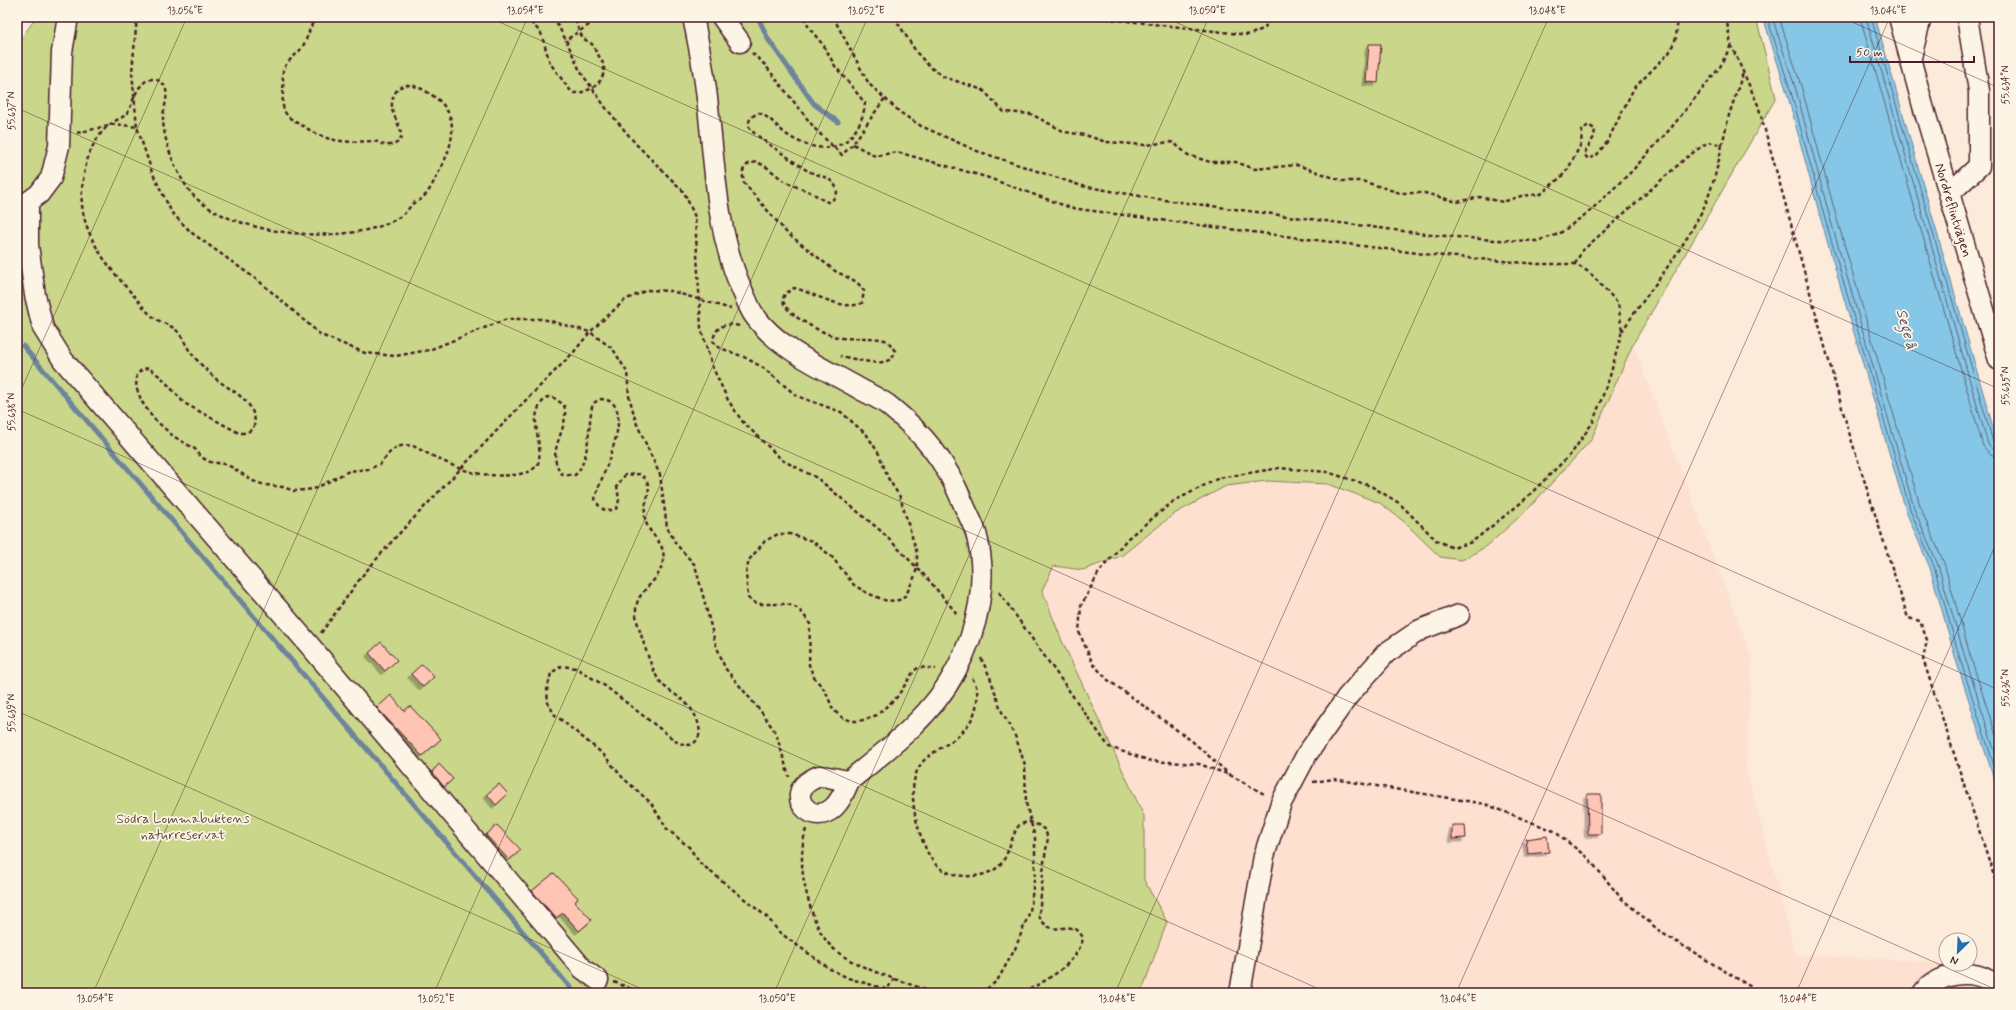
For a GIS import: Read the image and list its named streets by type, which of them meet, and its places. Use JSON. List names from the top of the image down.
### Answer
{
  "streets": {
    "street": ["Nordreflintvägen"]
  },
  "water": ["Sege å"],
  "parks": ["Södra Lommabuktens naturreservat"],
  "scale_bar": "50 m",
  "north": "bottom left",
  "coordinates": [
    "13.056°E",
    "13.054°E",
    "13.052°E",
    "13.050°E",
    "13.048°E",
    "13.046°E",
    "55.634°N",
    "55.637°N",
    "55.635°N",
    "55.638°N",
    "55.636°N",
    "55.639°N",
    "13.044°E"
  ]
}
